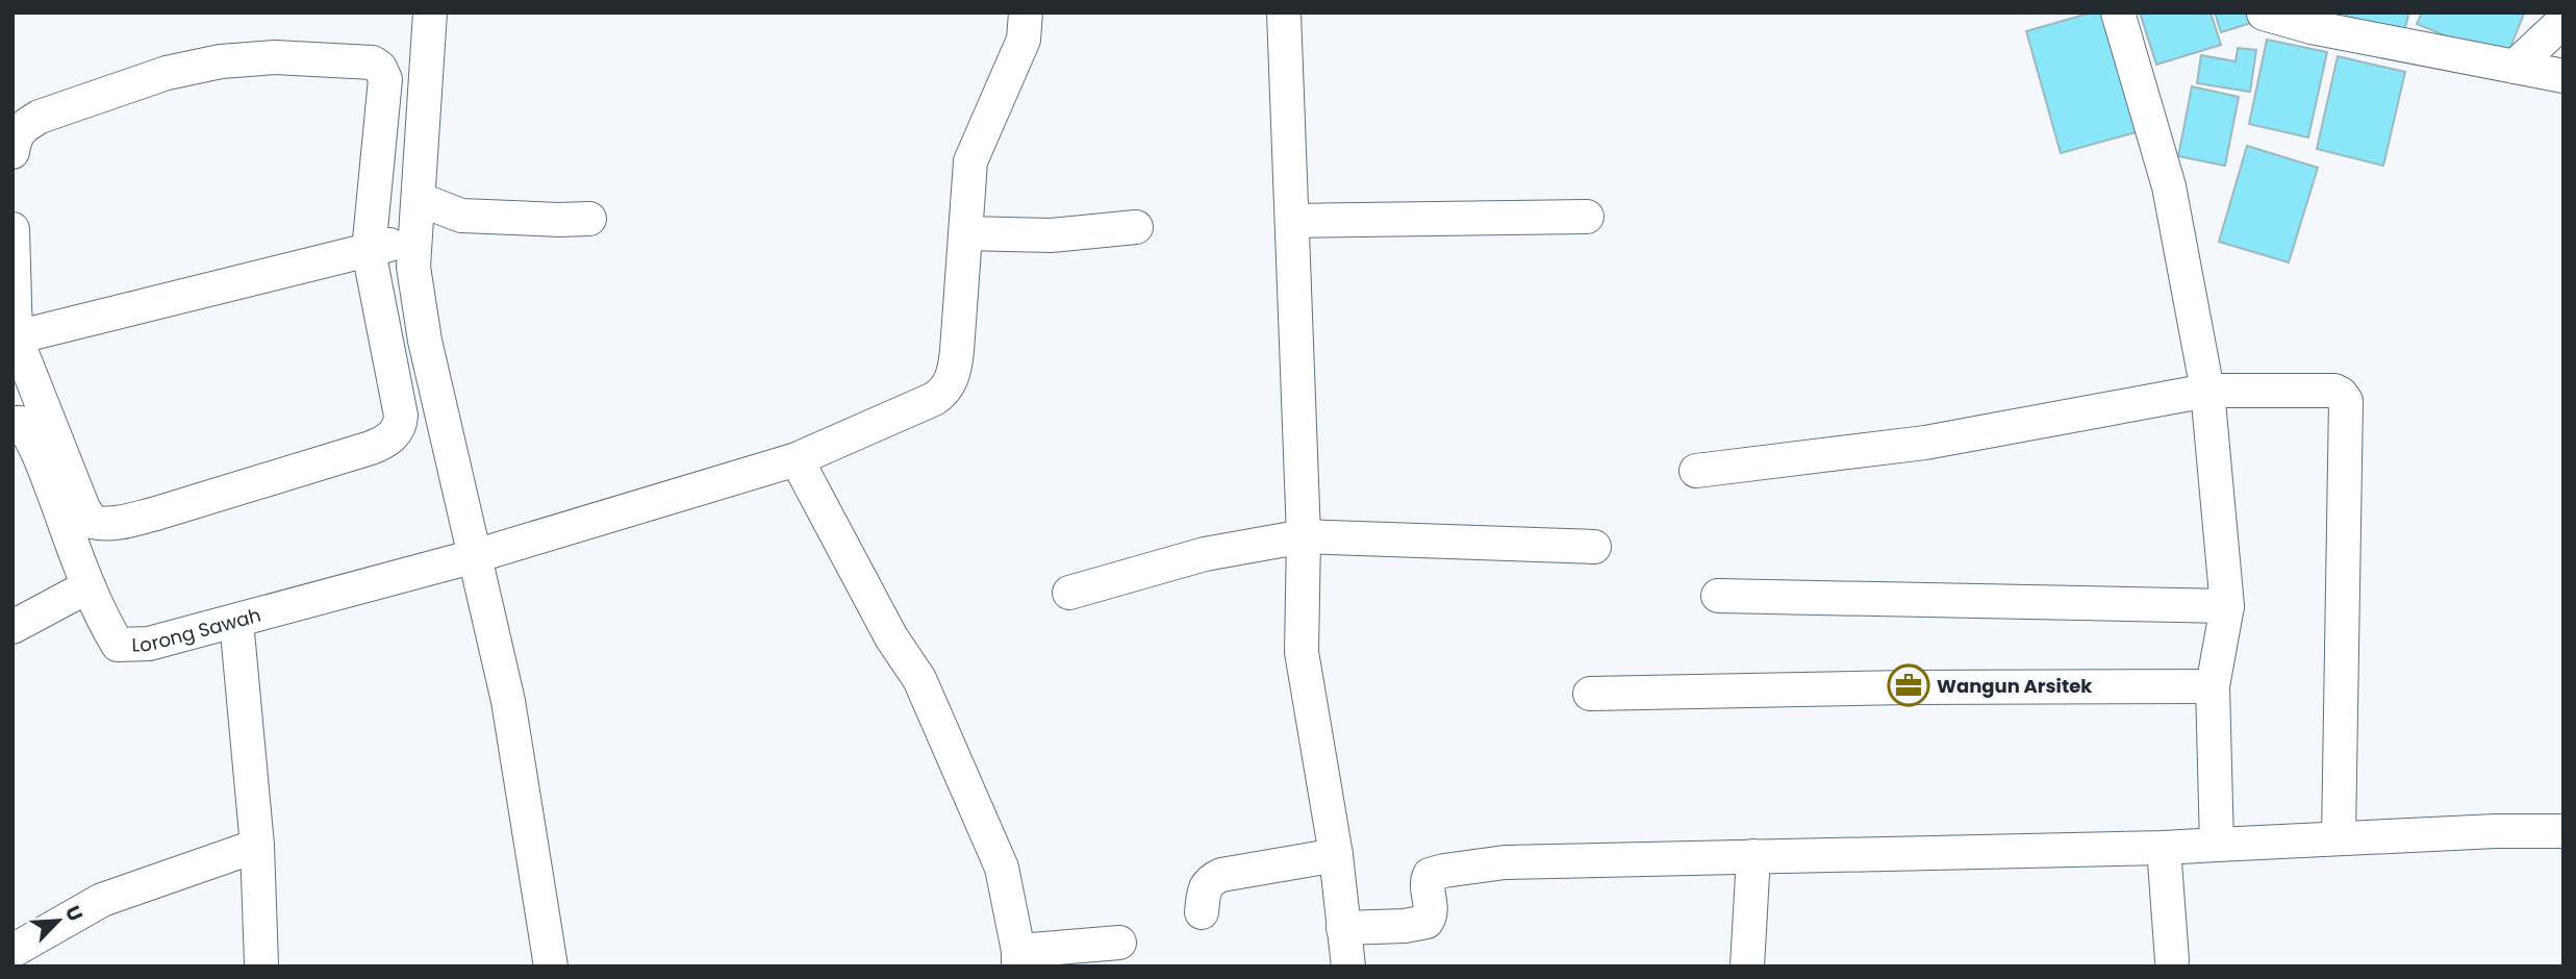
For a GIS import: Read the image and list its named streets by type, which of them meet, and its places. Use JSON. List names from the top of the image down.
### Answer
{
  "streets": {
    "street": ["Lorong Sawah"]
  },
  "places": {
    "office": ["Wangun Arsitek"]
  },
  "north": "top right"
}
